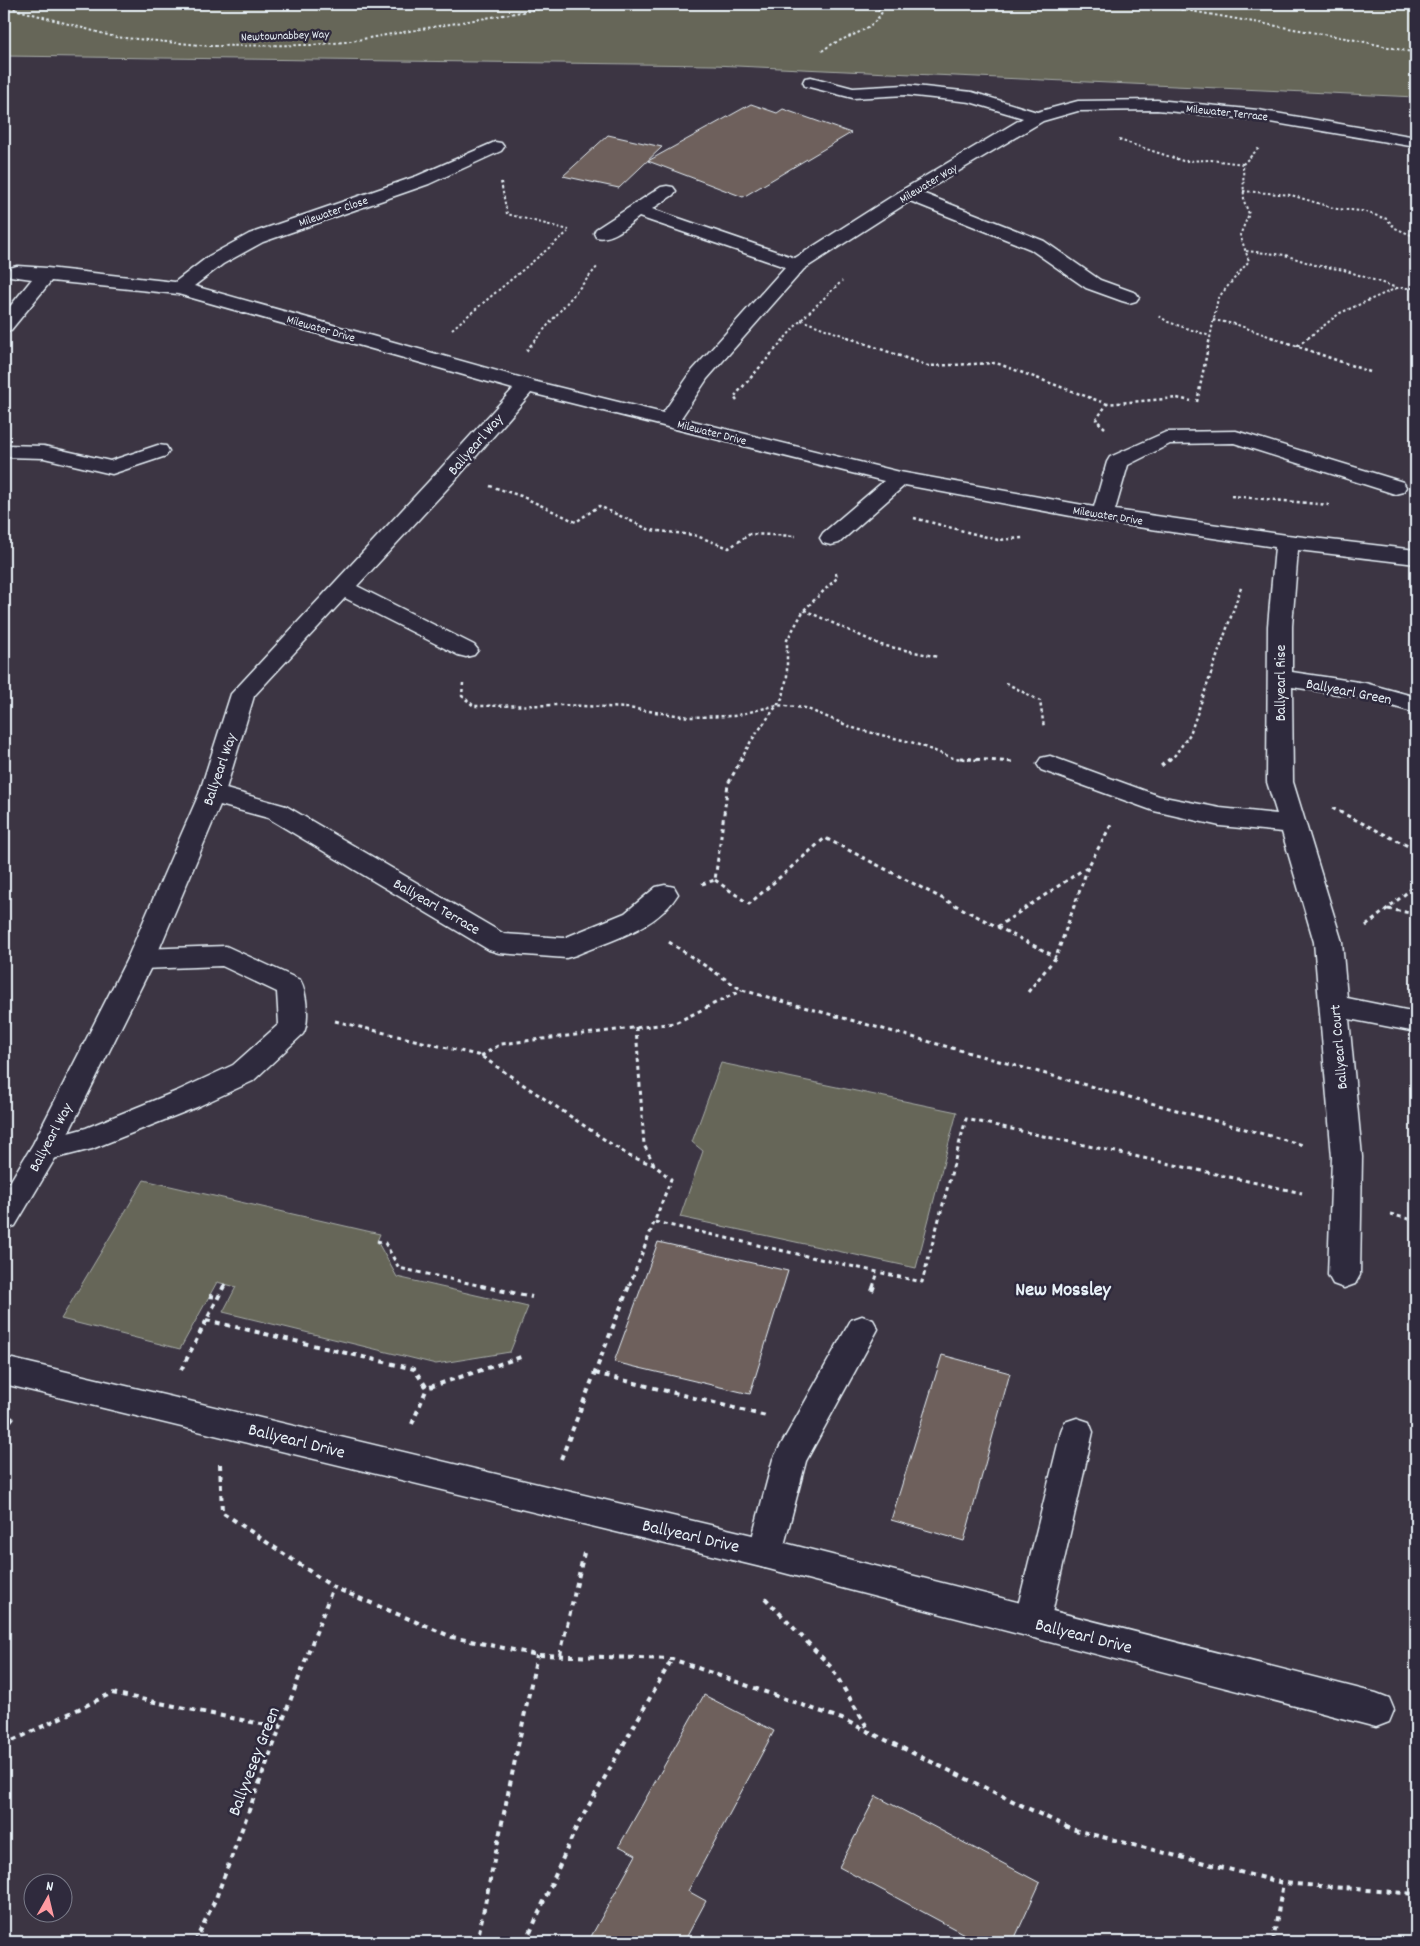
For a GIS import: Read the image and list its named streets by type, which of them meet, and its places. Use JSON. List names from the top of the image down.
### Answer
{
  "streets": {
    "street": [
      "Milewater Terrace",
      "Milewater Way",
      "Milewater Close",
      "Milewater Drive",
      "Ballyearl Way",
      "Ballyearl Rise",
      "Ballyearl Green",
      "Ballyearl Terrace",
      "Ballyearl Court",
      "Ballyearl Drive"
    ],
    "path": ["Newtownabbey Way", "Ballyvesey Green"]
  },
  "crossings": [
    ["Milewater Terrace", "Milewater Way"],
    ["Milewater Way", "Milewater Drive"],
    ["Milewater Close", "Milewater Drive"],
    ["Milewater Drive", "Ballyearl Way"],
    ["Milewater Drive", "Ballyearl Rise"],
    ["Ballyearl Way", "Ballyearl Terrace"],
    ["Ballyearl Rise", "Ballyearl Green"],
    ["Ballyearl Rise", "Ballyearl Court"]
  ],
  "districts": ["New Mossley"],
  "north": "top"
}
